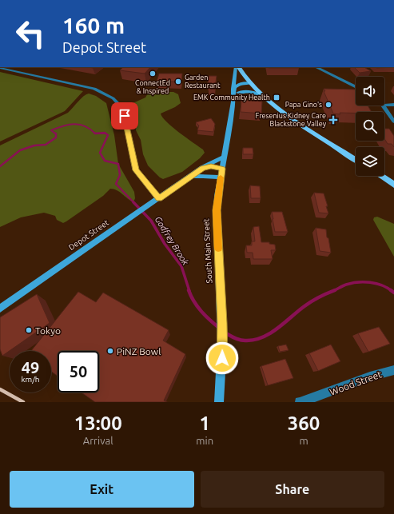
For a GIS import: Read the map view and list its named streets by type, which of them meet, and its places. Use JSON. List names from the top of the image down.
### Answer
{
  "streets": {
    "main road": ["Depot Street", "South Main Street"],
    "street": ["Wood Street"]
  },
  "crossings": [
    ["Depot Street", "South Main Street"]
  ],
  "water": ["Godfrey Brook"],
  "places": {
    "other": [
      "ConnectEd & Inspired",
      "Garden Restaurant",
      "Papa Gino's",
      "Tokyo",
      "PiNZ Bowl"
    ],
    "transit": ["EMK Community Health"],
    "health": ["Fresenius Kidney Care Blackstone Valley"]
  },
  "page": {
    "turn": ["160 m", "Depot Street"],
    "speed": "49 km/h",
    "limit": "50",
    "eta": [
      "13:00",
      "Arrival",
      "1",
      "min",
      "360",
      "m"
    ],
    "buttons": ["Exit", "Share"]
  }
}
